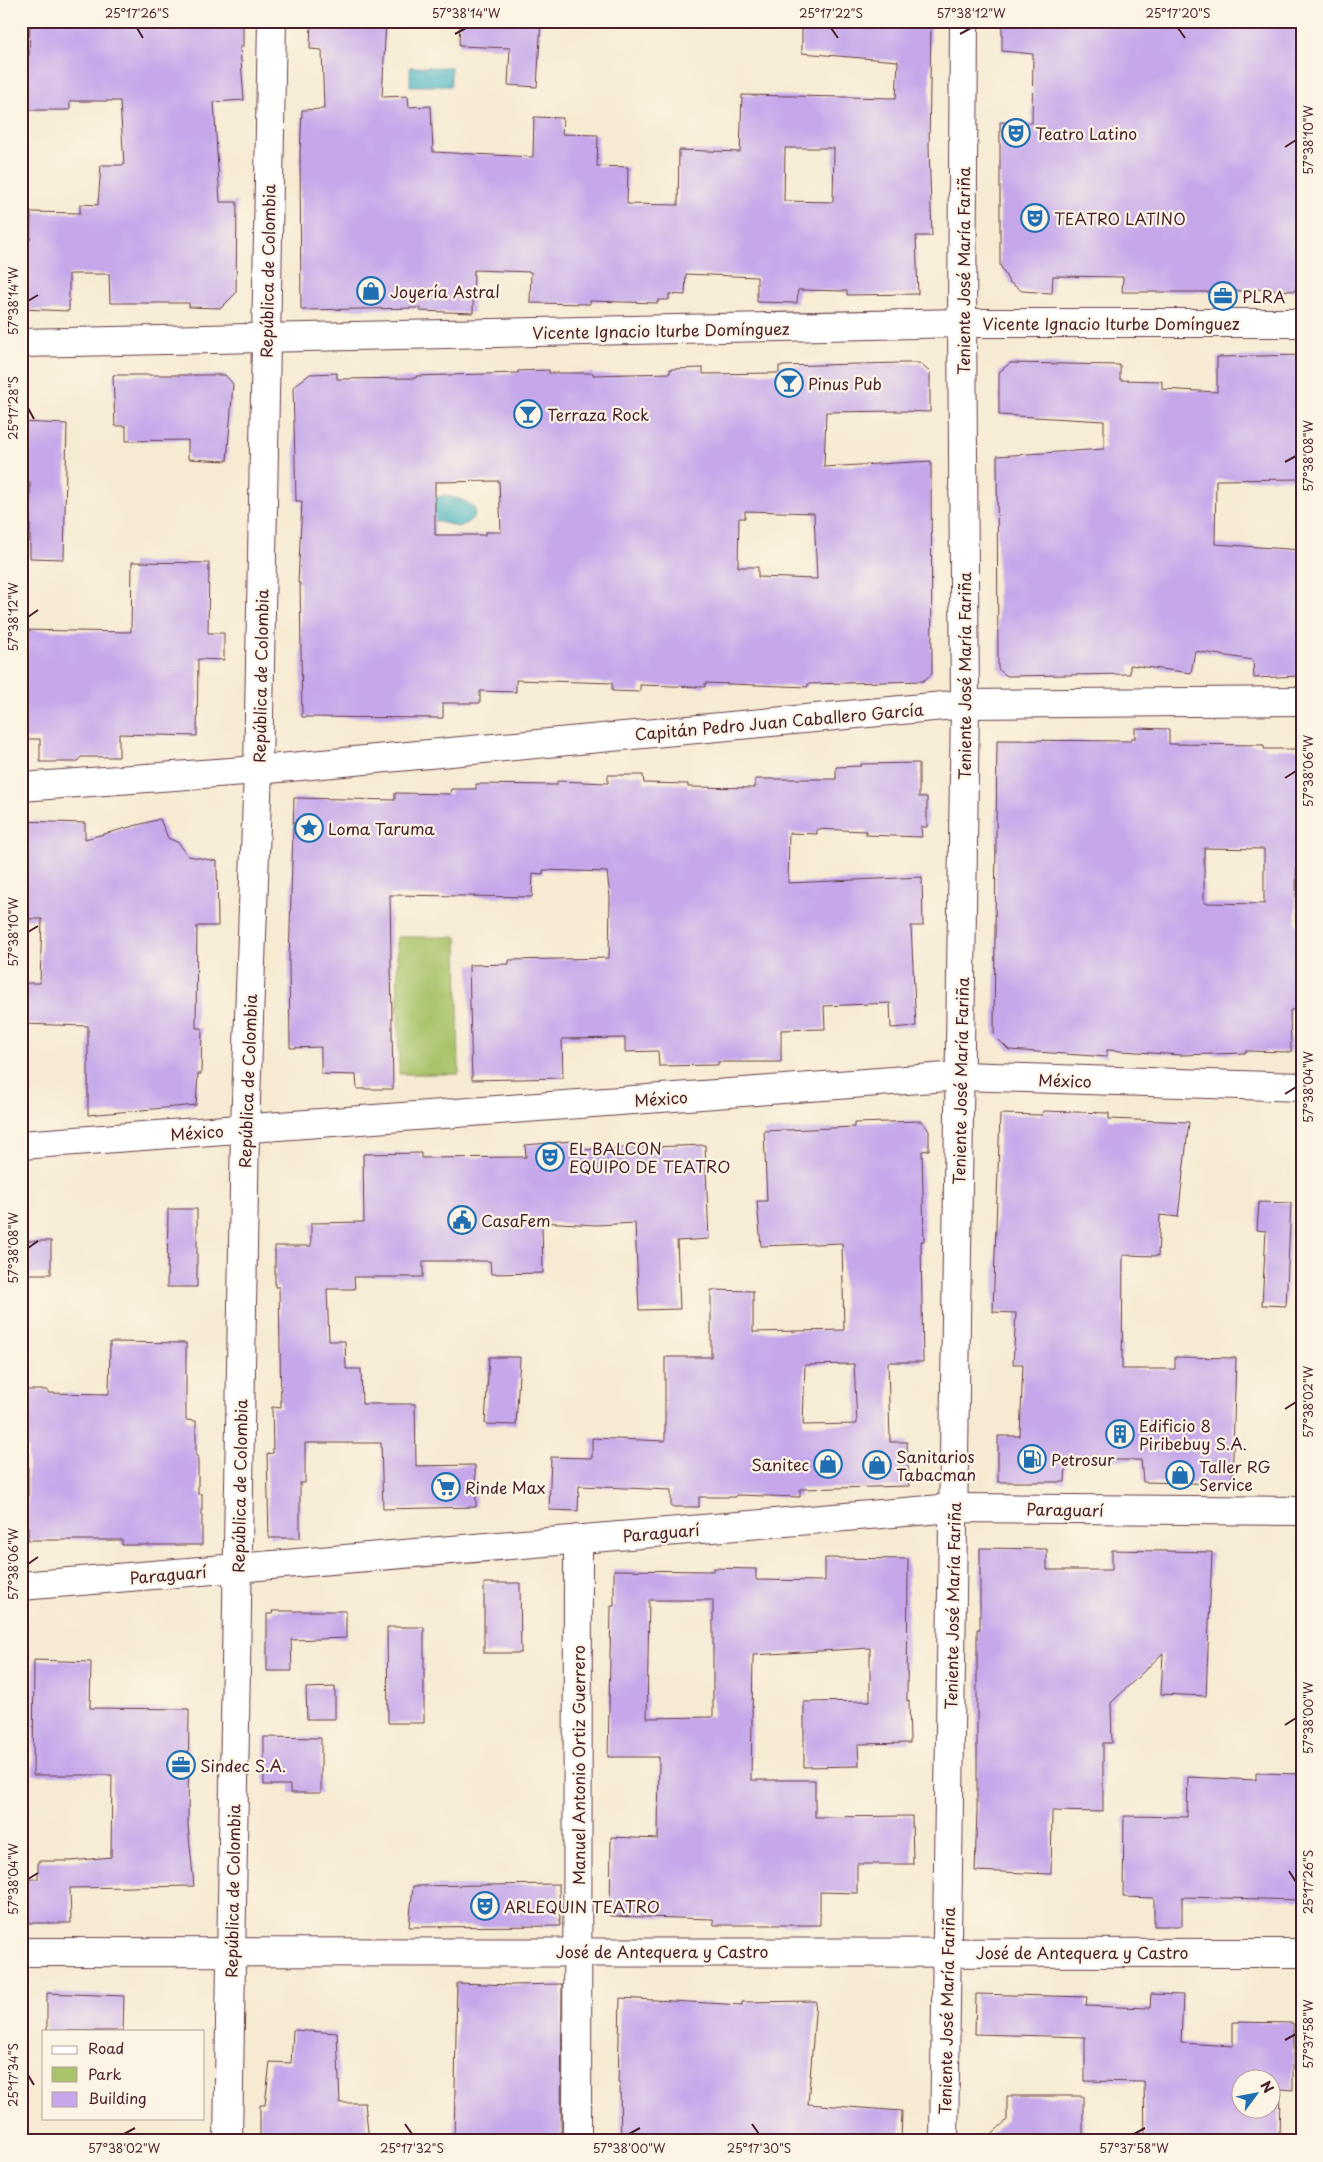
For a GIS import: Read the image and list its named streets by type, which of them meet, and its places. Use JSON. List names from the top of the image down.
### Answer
{
  "streets": {
    "street": [
      "República de Colombia",
      "Teniente José María Fariña",
      "Vicente Ignacio Iturbe Domínguez",
      "Capitán Pedro Juan Caballero García",
      "México",
      "Paraguarí",
      "Manuel Antonio Ortiz Guerrero",
      "José de Antequera y Castro"
    ]
  },
  "crossings": [
    ["República de Colombia", "Vicente Ignacio Iturbe Domínguez"],
    ["República de Colombia", "Capitán Pedro Juan Caballero García"],
    ["República de Colombia", "México"],
    ["República de Colombia", "Paraguarí"],
    ["República de Colombia", "José de Antequera y Castro"],
    ["Teniente José María Fariña", "Vicente Ignacio Iturbe Domínguez"],
    ["Teniente José María Fariña", "Capitán Pedro Juan Caballero García"],
    ["Teniente José María Fariña", "México"],
    ["Teniente José María Fariña", "Paraguarí"],
    ["Teniente José María Fariña", "José de Antequera y Castro"],
    ["Paraguarí", "Manuel Antonio Ortiz Guerrero"],
    ["Manuel Antonio Ortiz Guerrero", "José de Antequera y Castro"]
  ],
  "places": {
    "theatre": [
      "Teatro Latino",
      "TEATRO LATINO",
      "EL BALCON EQUIPO DE TEATRO",
      "ARLEQUIN TEATRO"
    ],
    "shop": [
      "Joyería Astral",
      "Sanitec",
      "Sanitarios Tabacman",
      "Taller RG Service"
    ],
    "office": ["PLRA", "Sindec S.A."],
    "bar": ["Pinus Pub", "Terraza Rock"],
    "place": ["Loma Taruma"],
    "public building": ["CasaFem"],
    "building": ["Edificio 8 Piribebuy S.A."],
    "fuel station": ["Petrosur"],
    "supermarket": ["Rinde Max"]
  },
  "legend": ["Road", "Park", "Building"],
  "north": "top right",
  "coordinates": [
    "25°17'26\"S",
    "57°38'14\"W",
    "25°17'22\"S",
    "57°38'12\"W",
    "25°17'20\"S",
    "57°38'10\"W",
    "25°17'28\"S",
    "57°38'08\"W",
    "57°38'06\"W",
    "57°38'04\"W",
    "57°38'02\"W",
    "57°38'00\"W",
    "57°37'58\"W",
    "25°17'34\"S",
    "25°17'32\"S",
    "25°17'30\"S"
  ]
}
